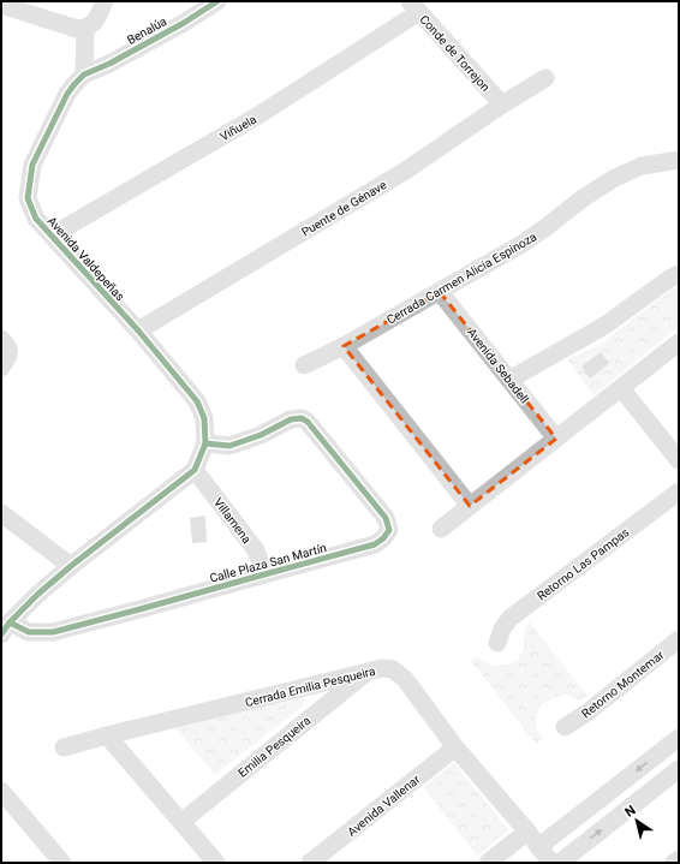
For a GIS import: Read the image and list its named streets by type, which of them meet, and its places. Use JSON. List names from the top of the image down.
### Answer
{
  "streets": {
    "street": [
      "Benalúa",
      "Conde de Torrejon",
      "Viñuela",
      "Puente de Génave",
      "Avenida Valdepeñas",
      "Cerrada Carmen Alicia Espinoza",
      "Avenida Sebadell",
      "Villamena",
      "Calle Plaza San Martín",
      "Retorno Las Pampas",
      "Retorno Montemar",
      "Cerrada Emilia Pesqueira",
      "Emilia Pesqueira",
      "Avenida Vallenar"
    ]
  },
  "crossings": [
    ["Benalúa", "Avenida Valdepeñas"],
    ["Conde de Torrejon", "Viñuela"],
    ["Conde de Torrejon", "Puente de Génave"],
    ["Viñuela", "Avenida Valdepeñas"],
    ["Puente de Génave", "Avenida Valdepeñas"],
    ["Avenida Valdepeñas", "Villamena"],
    ["Avenida Valdepeñas", "Calle Plaza San Martín"],
    ["Cerrada Carmen Alicia Espinoza", "Avenida Sebadell"],
    ["Villamena", "Calle Plaza San Martín"],
    ["Cerrada Emilia Pesqueira", "Emilia Pesqueira"],
    ["Cerrada Emilia Pesqueira", "Avenida Vallenar"]
  ],
  "north": "top left"
}
